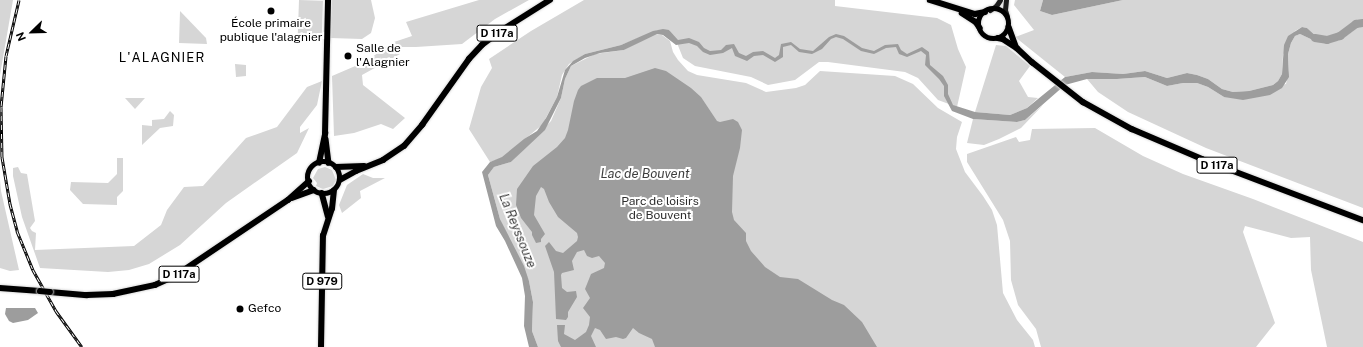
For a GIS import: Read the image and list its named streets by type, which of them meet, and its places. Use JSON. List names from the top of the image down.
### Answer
{
  "streets": {
    "main road": ["D 117a", "D 979"]
  },
  "crossings": [
    ["D 117a", "D 979"]
  ],
  "districts": ["L'ALAGNIER"],
  "water": ["Lac de Bouvent", "La Reyssouze"],
  "parks": ["Parc de loisirs de Bouvent"],
  "places": ["École primaire publique l'alagnier", "Salle de l'Alagnier", "Gefco"],
  "north": "bottom left"
}
